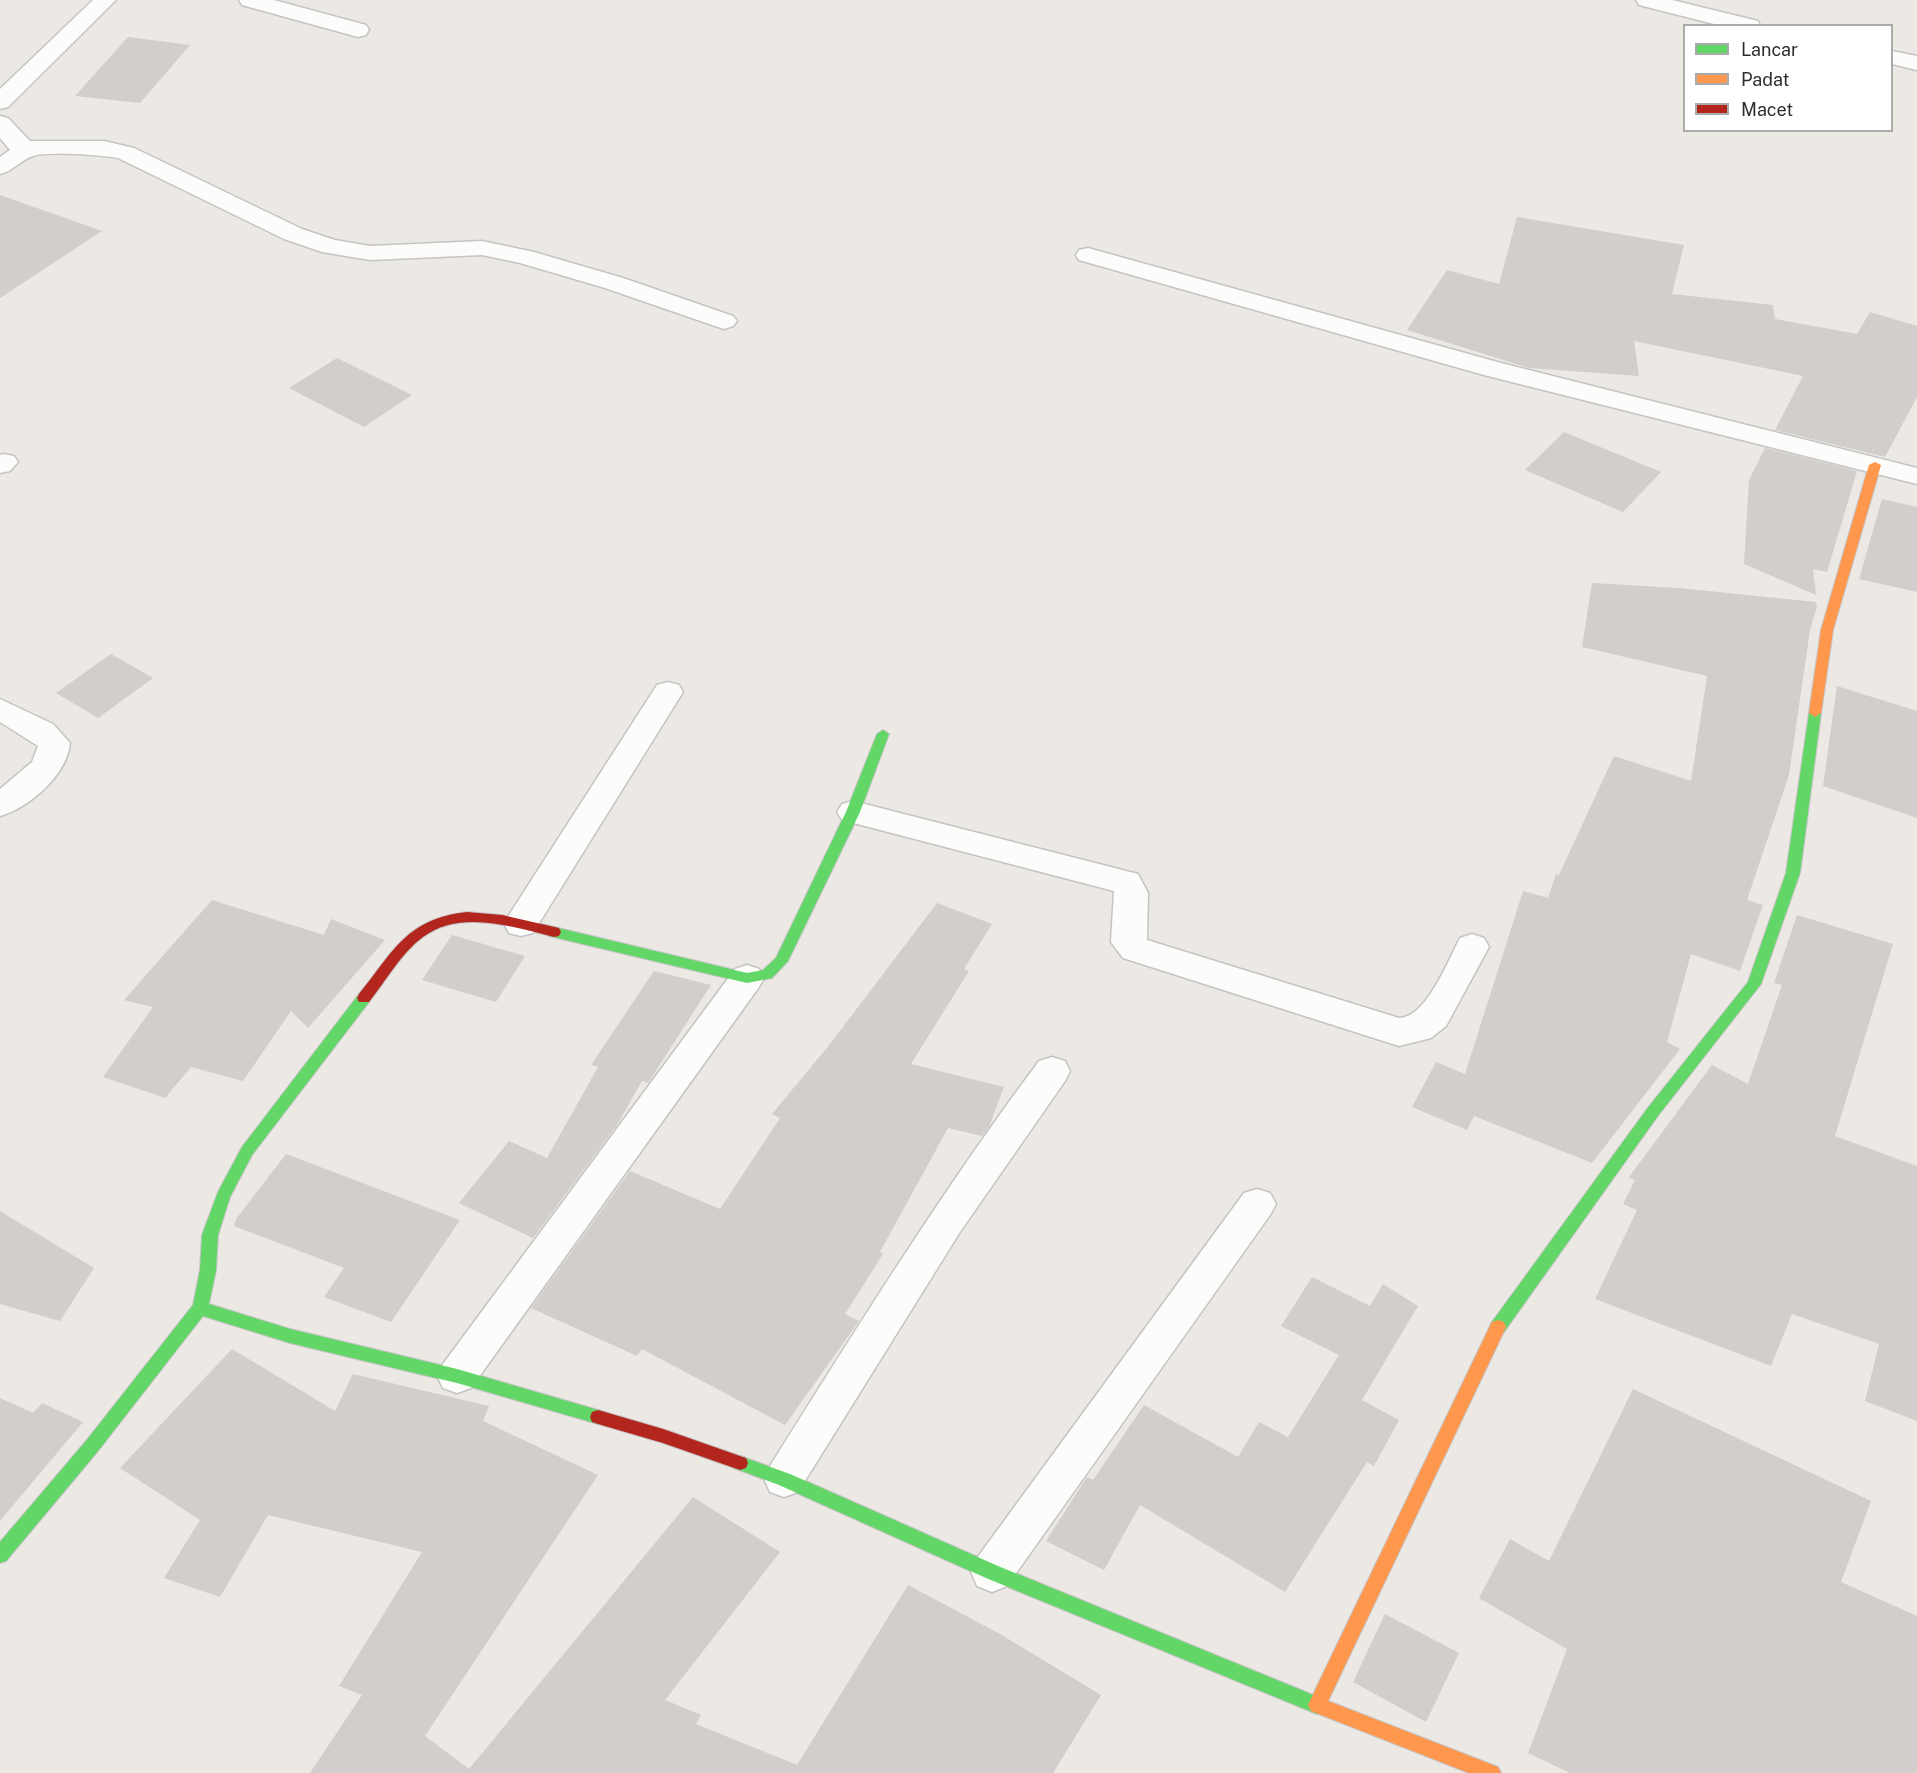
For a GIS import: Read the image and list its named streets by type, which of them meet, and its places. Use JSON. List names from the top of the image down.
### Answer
{
  "legend": ["Lancar", "Padat", "Macet"]
}
